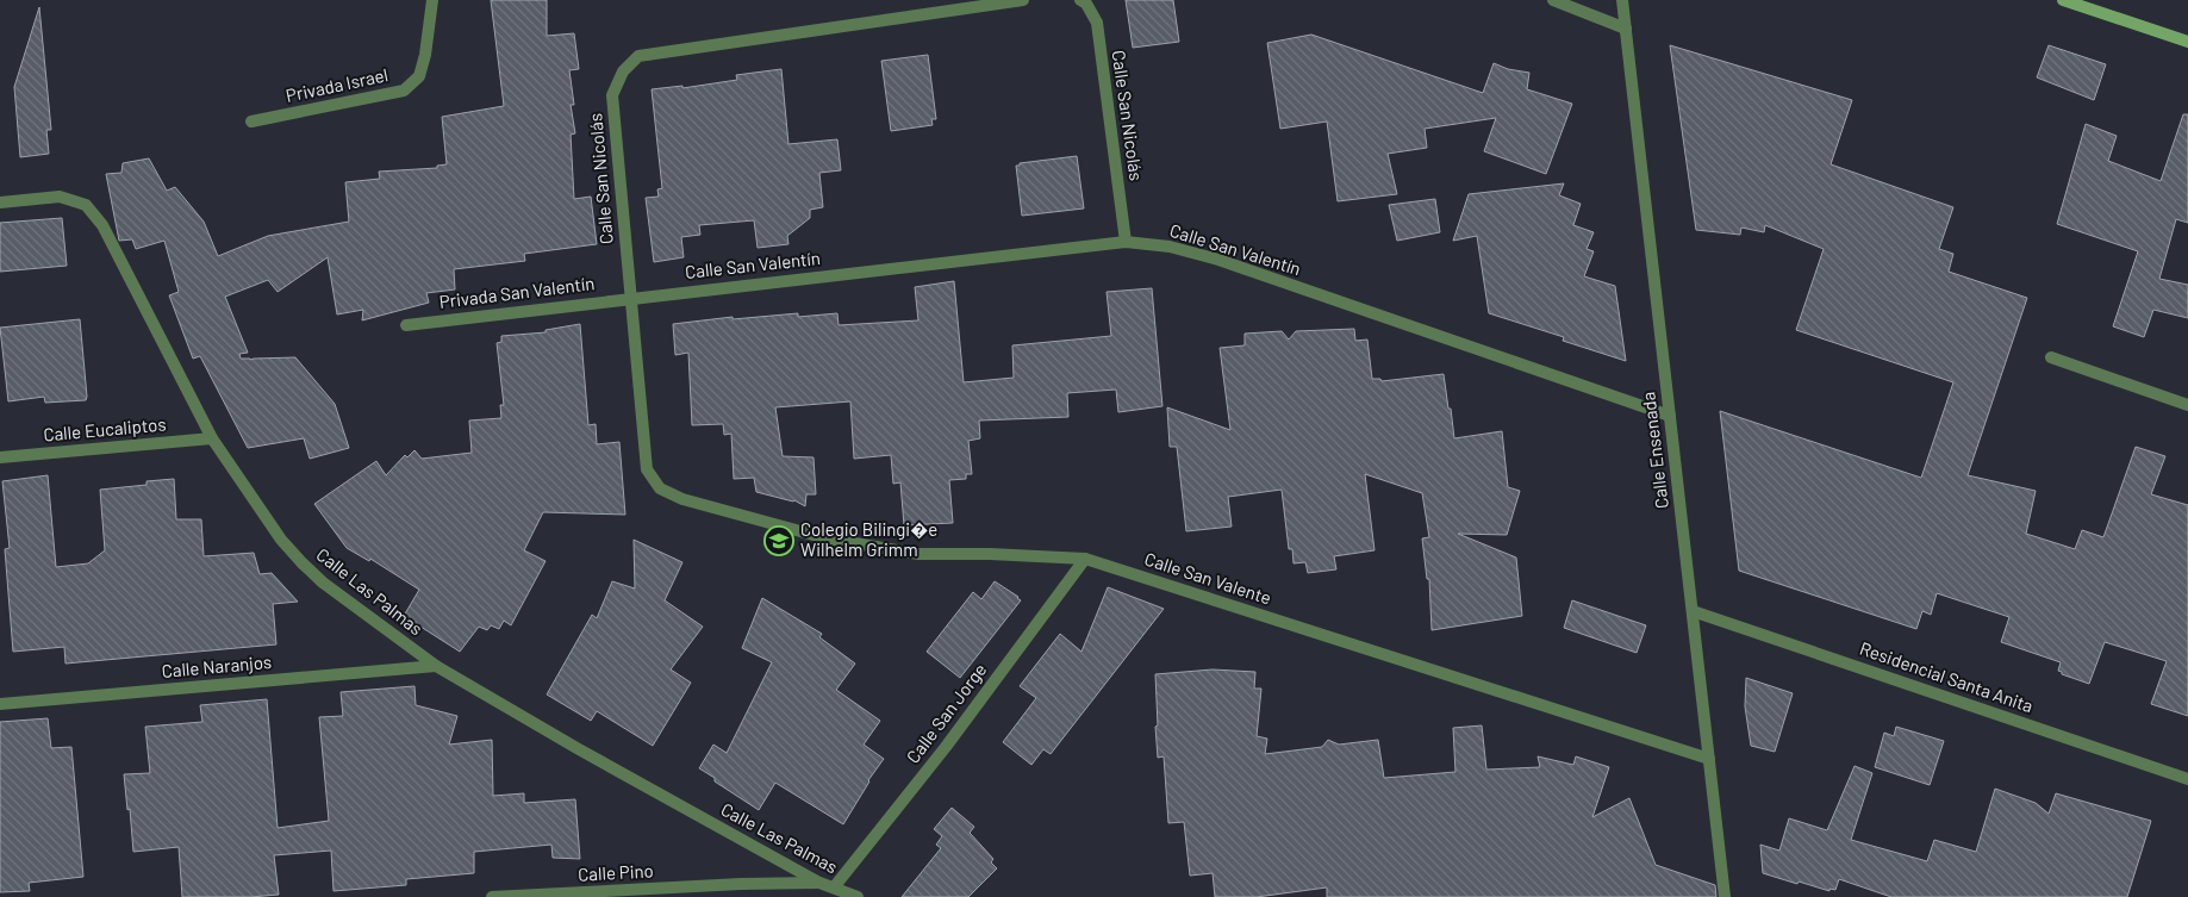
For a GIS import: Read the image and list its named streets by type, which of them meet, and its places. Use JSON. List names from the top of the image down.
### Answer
{
  "streets": {
    "street": [
      "Privada Israel",
      "Calle San Nicolás",
      "Calle San Valentín",
      "Privada San Valentín",
      "Calle Eucaliptos",
      "Calle Ensenada",
      "Calle San Valente",
      "Calle Las Palmas",
      "Calle Naranjos",
      "Residencial Santa Anita",
      "Calle San Jorge",
      "Calle Pino"
    ]
  },
  "crossings": [
    ["Calle San Nicolás", "Calle San Valentín"],
    ["Calle San Nicolás", "Privada San Valentín"],
    ["Calle San Nicolás", "Calle San Valente"],
    ["Calle San Valentín", "Privada San Valentín"],
    ["Calle San Valentín", "Calle Ensenada"],
    ["Calle Eucaliptos", "Calle Las Palmas"],
    ["Calle Ensenada", "Calle San Valente"],
    ["Calle Ensenada", "Residencial Santa Anita"],
    ["Calle San Valente", "Calle San Jorge"],
    ["Calle Las Palmas", "Calle Naranjos"],
    ["Calle Las Palmas", "Calle San Jorge"],
    ["Calle Las Palmas", "Calle Pino"]
  ],
  "places": {
    "school or university": ["Colegio Bilingi�e Wilhelm Grimm"]
  }
}
